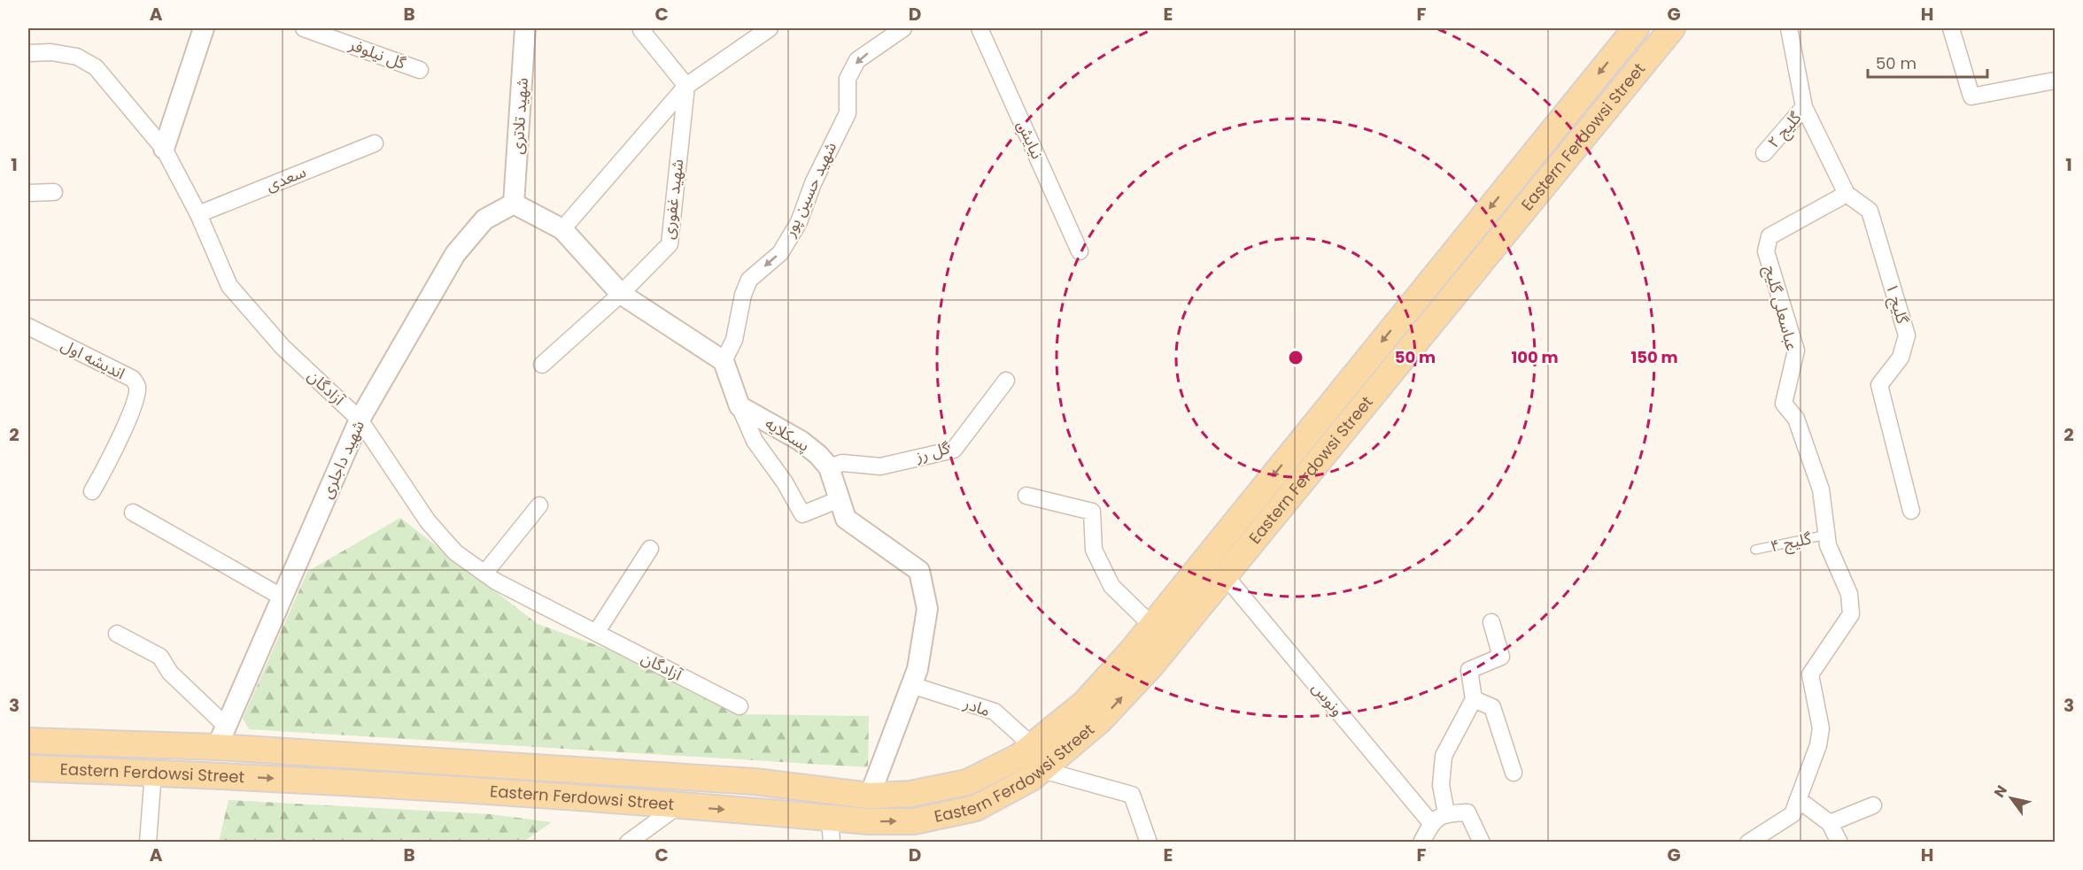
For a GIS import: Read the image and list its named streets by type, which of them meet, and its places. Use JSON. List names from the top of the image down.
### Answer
{
  "streets": {
    "main road": ["Eastern Ferdowsi Street"],
    "street": [
      "گل نیلوفر",
      "شهید تلاتری",
      "گلیج ۲",
      "نیایش",
      "سعدی",
      "شهید حسین پور",
      "شهید غفوری",
      "گلیج ۱",
      "عباسعلی گلیج",
      "اندیشه اول",
      "آزادگان",
      "پسکلایه",
      "گل رز",
      "شهید داجلری",
      "ونوس",
      "مادر"
    ],
    "lane": ["گلیج ۴"]
  },
  "crossings": [
    ["شهید تلاتری", "شهید داجلری"],
    ["Eastern Ferdowsi Street", "پسکلایه"],
    ["Eastern Ferdowsi Street", "شهید داجلری"],
    ["Eastern Ferdowsi Street", "ونوس"],
    ["Eastern Ferdowsi Street", "مادر"],
    ["سعدی", "آزادگان"],
    ["گلیج ۱", "عباسعلی گلیج"],
    ["عباسعلی گلیج", "گلیج ۴"],
    ["آزادگان", "شهید داجلری"],
    ["پسکلایه", "گل رز"],
    ["پسکلایه", "مادر"]
  ],
  "one_way": ["شهید حسین پور"],
  "scale_bar": "50 m",
  "north": "top left",
  "grid": {
    "columns": [
      "A",
      "B",
      "C",
      "D",
      "E",
      "F",
      "G",
      "H"
    ],
    "rows": ["1", "2", "3"]
  },
  "rings": ["50 m", "100 m", "150 m"]
}
